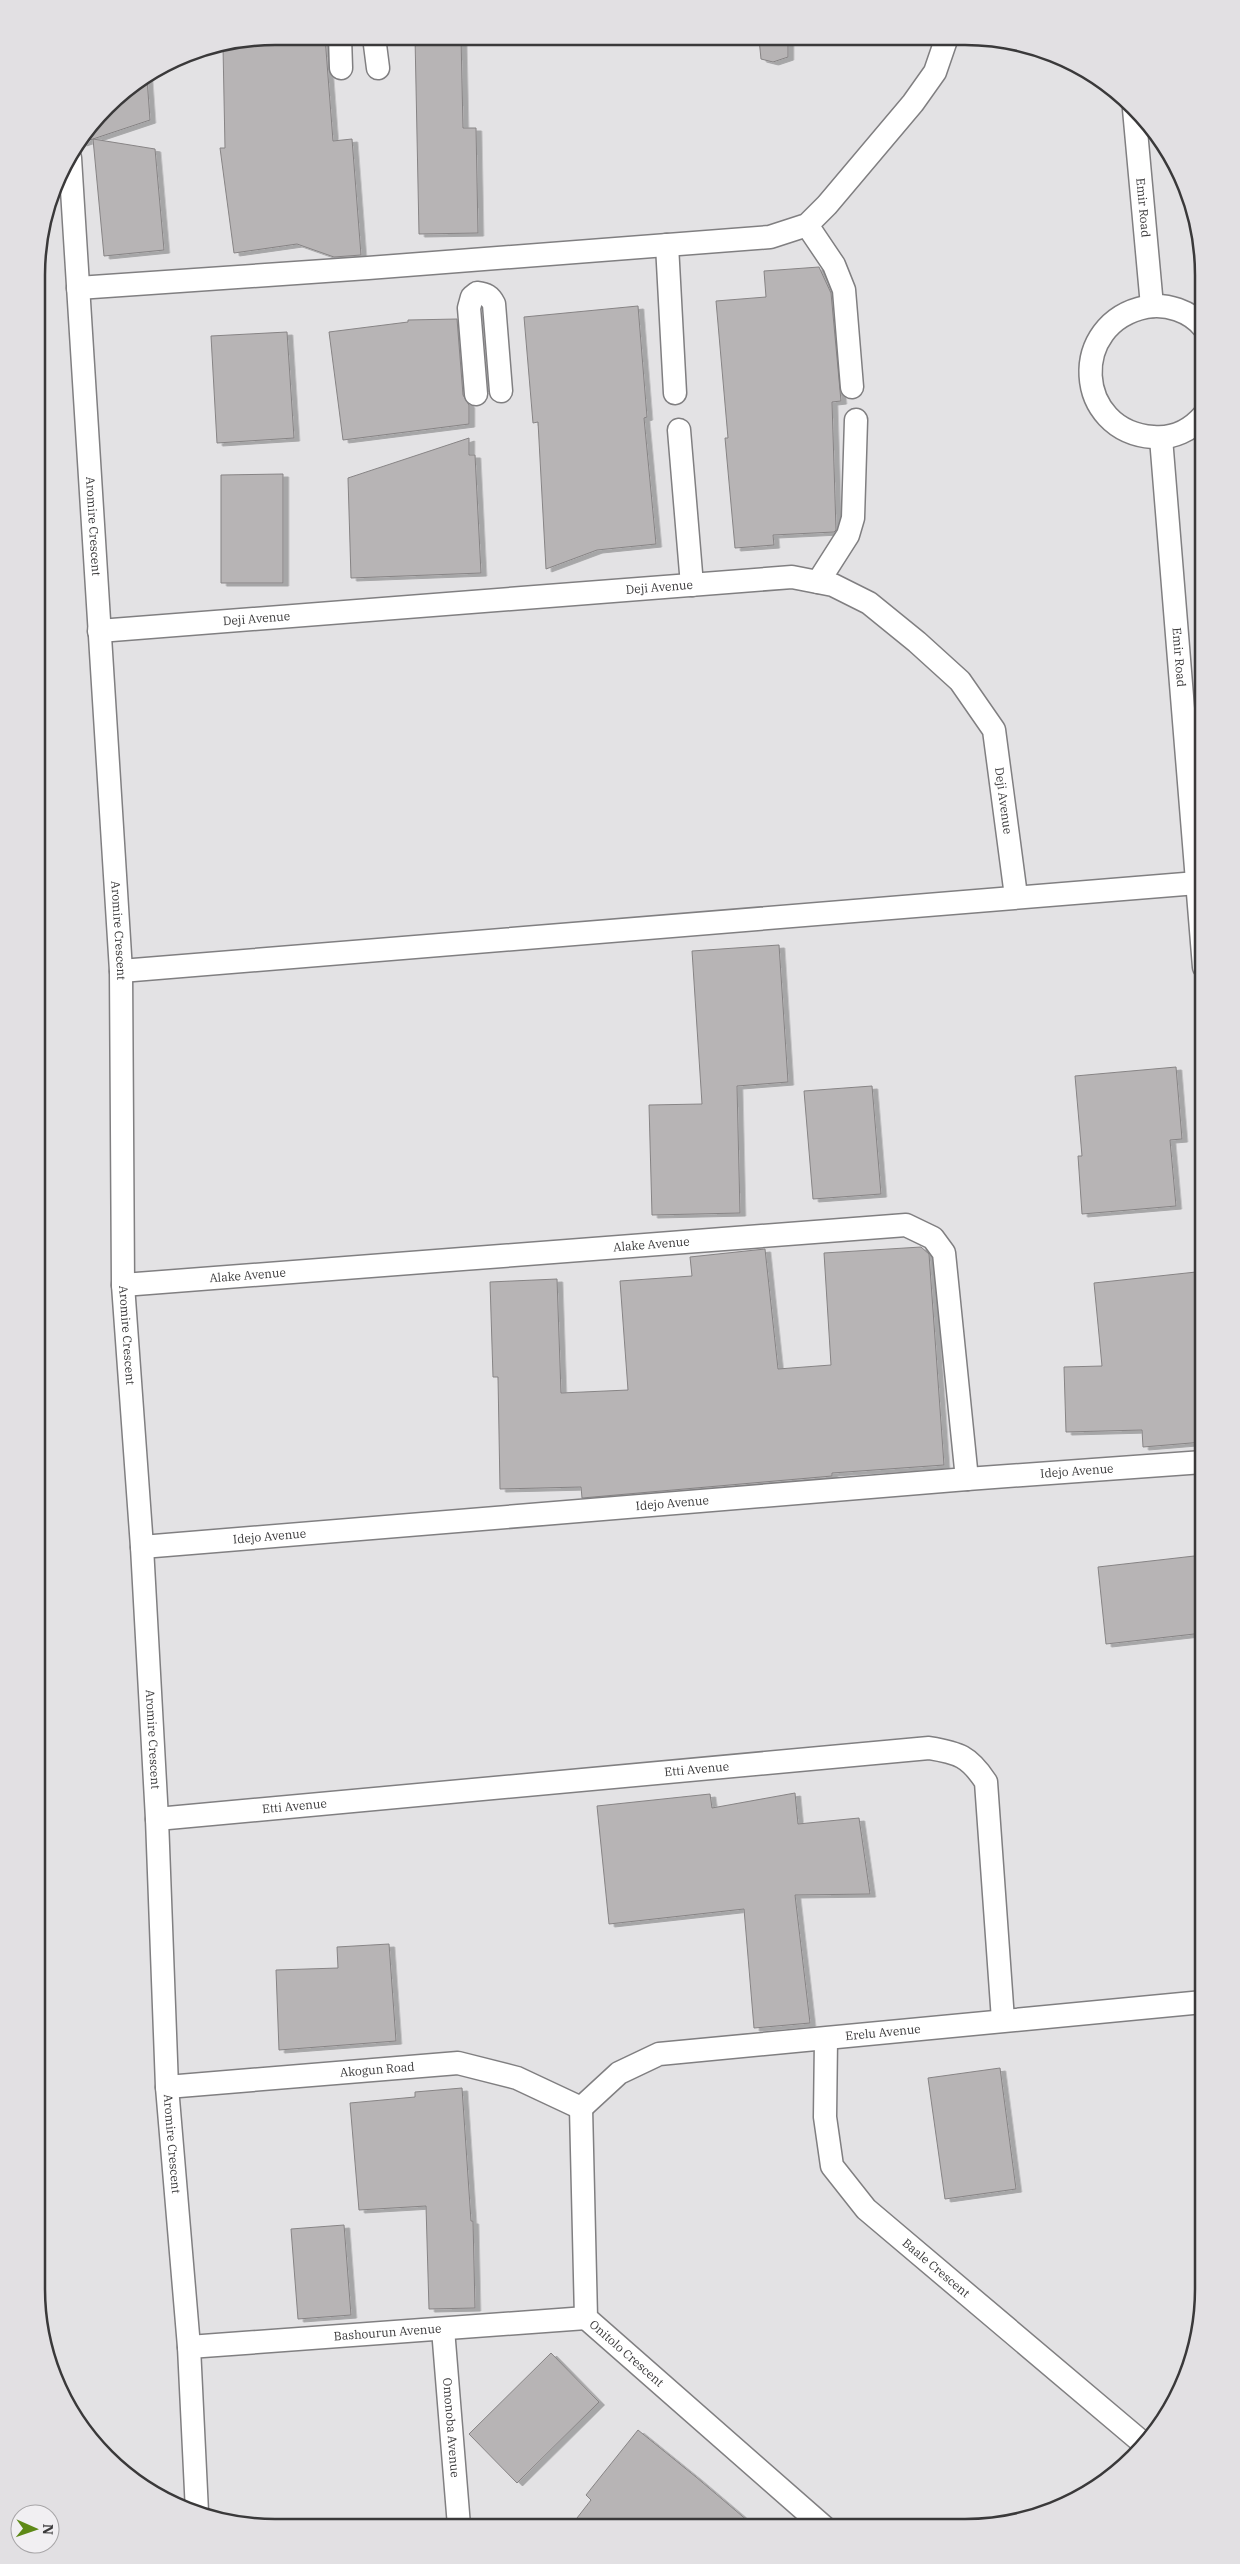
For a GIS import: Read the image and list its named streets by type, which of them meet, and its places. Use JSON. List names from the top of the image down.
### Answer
{
  "streets": {
    "street": [
      "Emir Road",
      "Aromire Crescent",
      "Deji Avenue",
      "Alake Avenue",
      "Idejo Avenue",
      "Etti Avenue",
      "Erelu Avenue",
      "Akogun Road",
      "Baale Crescent",
      "Bashourun Avenue",
      "Onitolo Crescent",
      "Omonoba Avenue"
    ]
  },
  "crossings": [
    ["Aromire Crescent", "Deji Avenue"],
    ["Aromire Crescent", "Alake Avenue"],
    ["Aromire Crescent", "Idejo Avenue"],
    ["Aromire Crescent", "Etti Avenue"],
    ["Aromire Crescent", "Akogun Road"],
    ["Aromire Crescent", "Bashourun Avenue"],
    ["Alake Avenue", "Idejo Avenue"],
    ["Etti Avenue", "Erelu Avenue"],
    ["Erelu Avenue", "Akogun Road"],
    ["Erelu Avenue", "Baale Crescent"],
    ["Erelu Avenue", "Onitolo Crescent"],
    ["Akogun Road", "Onitolo Crescent"],
    ["Bashourun Avenue", "Onitolo Crescent"],
    ["Bashourun Avenue", "Omonoba Avenue"]
  ],
  "north": "right"
}
